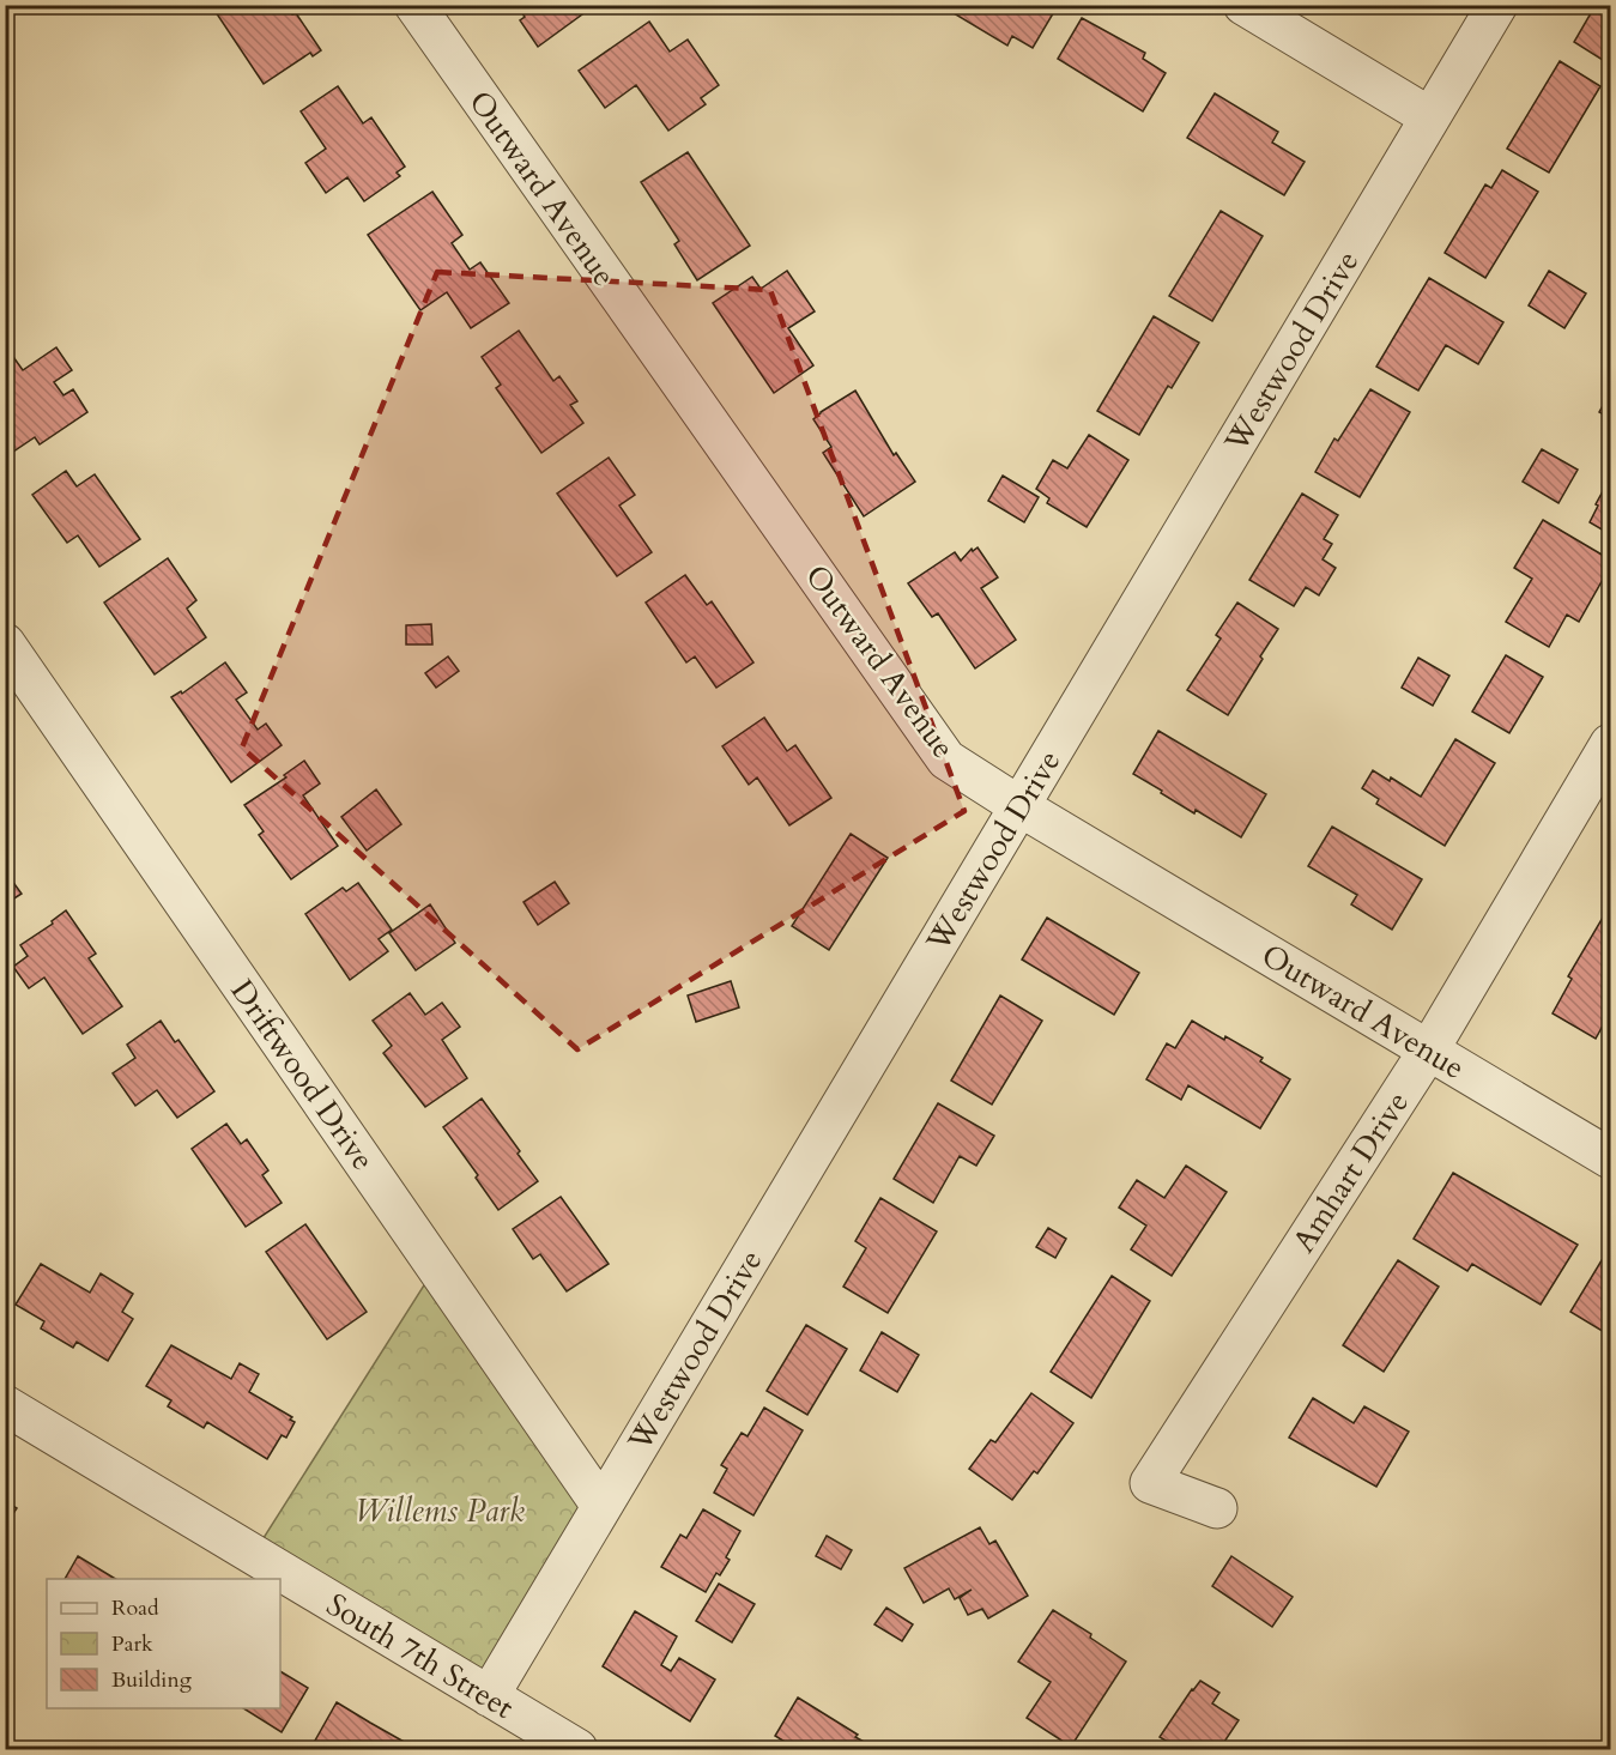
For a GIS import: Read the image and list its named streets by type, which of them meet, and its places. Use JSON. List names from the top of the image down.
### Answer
{
  "streets": {
    "street": [
      "Outward Avenue",
      "Westwood Drive",
      "Driftwood Drive",
      "Amhart Drive",
      "South 7th Street"
    ]
  },
  "crossings": [
    ["Outward Avenue", "Westwood Drive"],
    ["Outward Avenue", "Amhart Drive"],
    ["Westwood Drive", "Driftwood Drive"],
    ["Westwood Drive", "South 7th Street"]
  ],
  "parks": ["Willems Park"],
  "legend": ["Road", "Park", "Building"]
}
